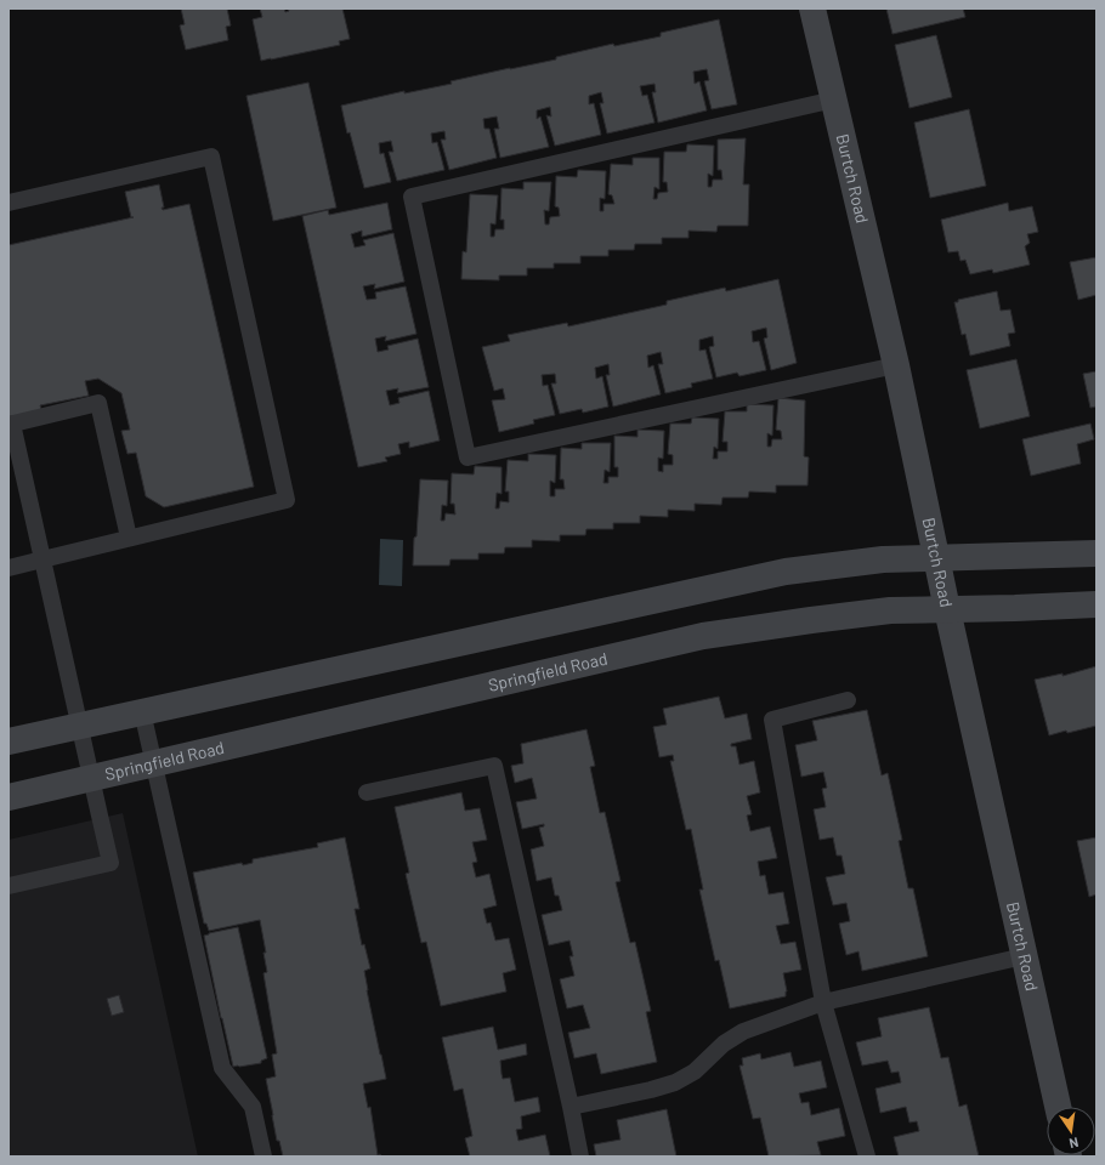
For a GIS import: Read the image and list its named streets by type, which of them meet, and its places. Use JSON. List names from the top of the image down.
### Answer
{
  "streets": {
    "main road": ["Burtch Road", "Springfield Road"]
  },
  "crossings": [
    ["Burtch Road", "Springfield Road"]
  ],
  "north": "bottom"
}
